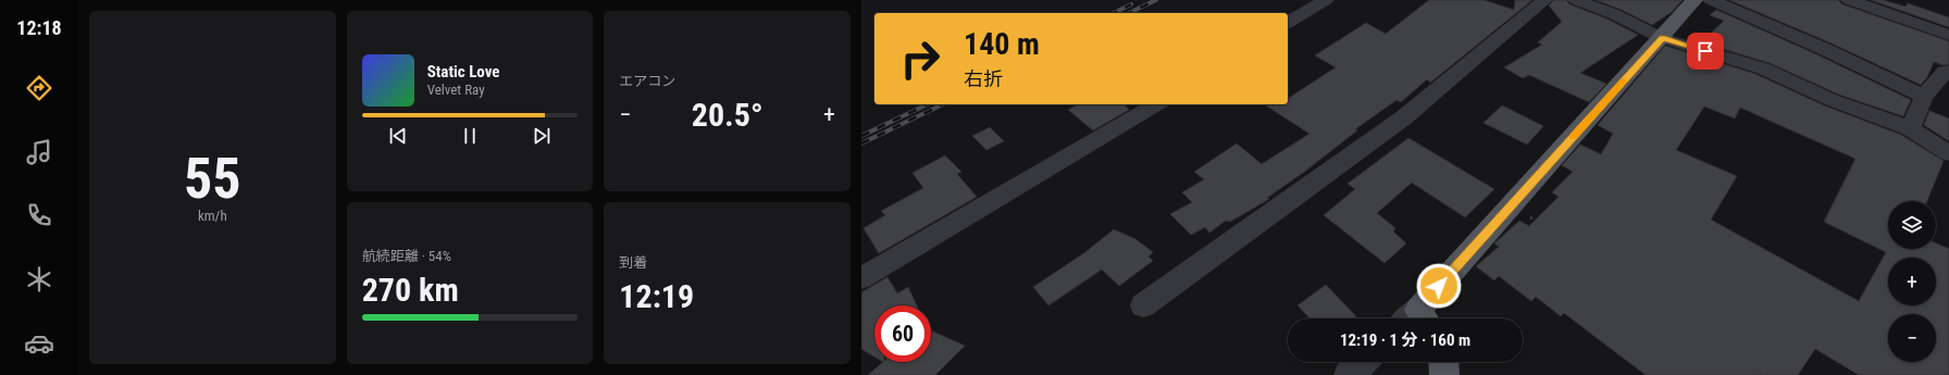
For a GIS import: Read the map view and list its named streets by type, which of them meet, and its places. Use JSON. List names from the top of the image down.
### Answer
{
  "page": {
    "tabs": "12:18",
    "tile": [
      ["55", "km/h"],
      "エアコン",
      ["航続距離 · 54%", "270 km"],
      ["到着", "12:19"]
    ],
    "turn": ["140 m", "右折"],
    "song": ["Static Love", "Velvet Ray"],
    "heat": ["−", "20.5°", "+"],
    "map_buttons": ["+", "−"],
    "limit": "60",
    "trip": "12:19 · 1 分 · 160 m"
  }
}
